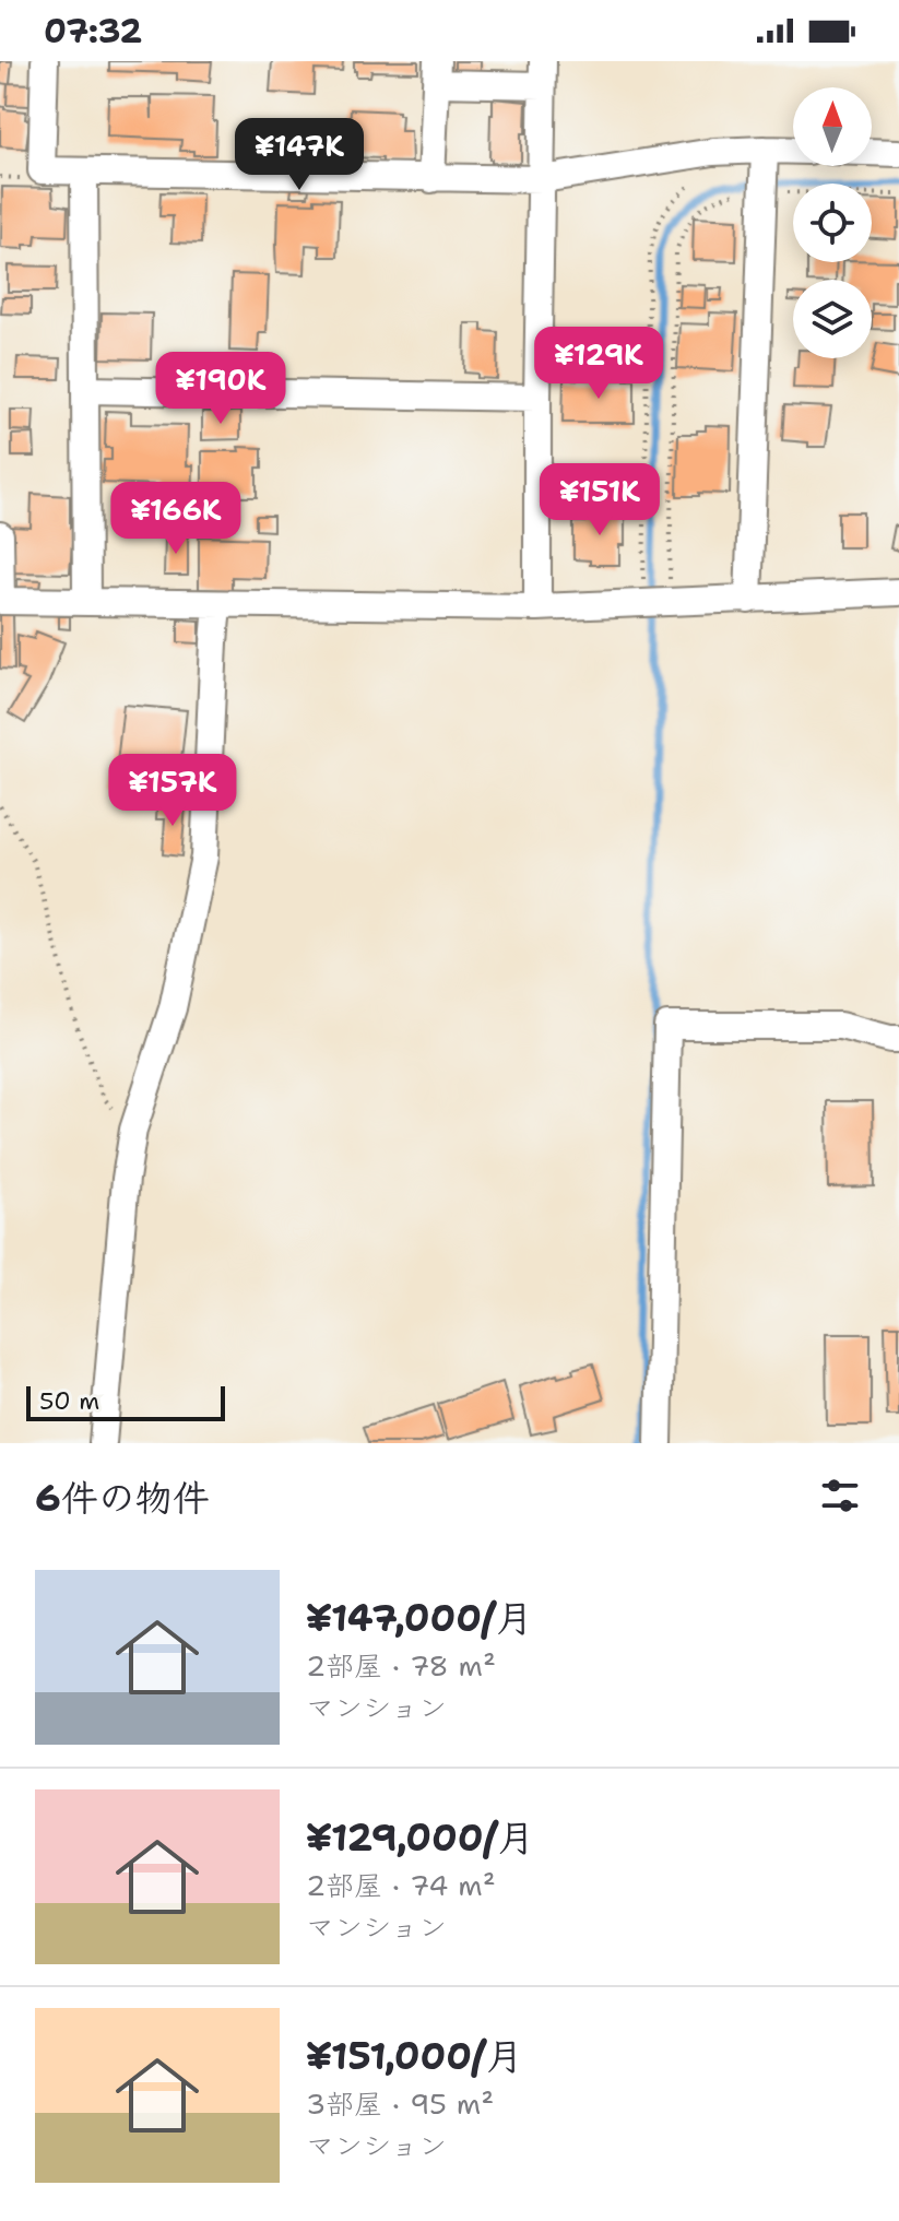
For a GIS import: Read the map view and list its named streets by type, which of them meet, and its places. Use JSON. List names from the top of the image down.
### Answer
{
  "scale_bar": "50 m",
  "north": "top",
  "page": {
    "status": "07:32",
    "price": [
      "¥147K",
      "¥129K",
      "¥190K",
      "¥151K",
      "¥166K",
      "¥157K"
    ],
    "scale": "50 m",
    "heading": "6件の物件",
    "list": [
      {
        "name": "¥147,000/月",
        "note": "2部屋 · 78 m² · マンション"
      },
      {
        "name": "¥129,000/月",
        "note": "2部屋 · 74 m² · マンション"
      },
      {
        "name": "¥151,000/月",
        "note": "3部屋 · 95 m² · マンション"
      }
    ]
  }
}
